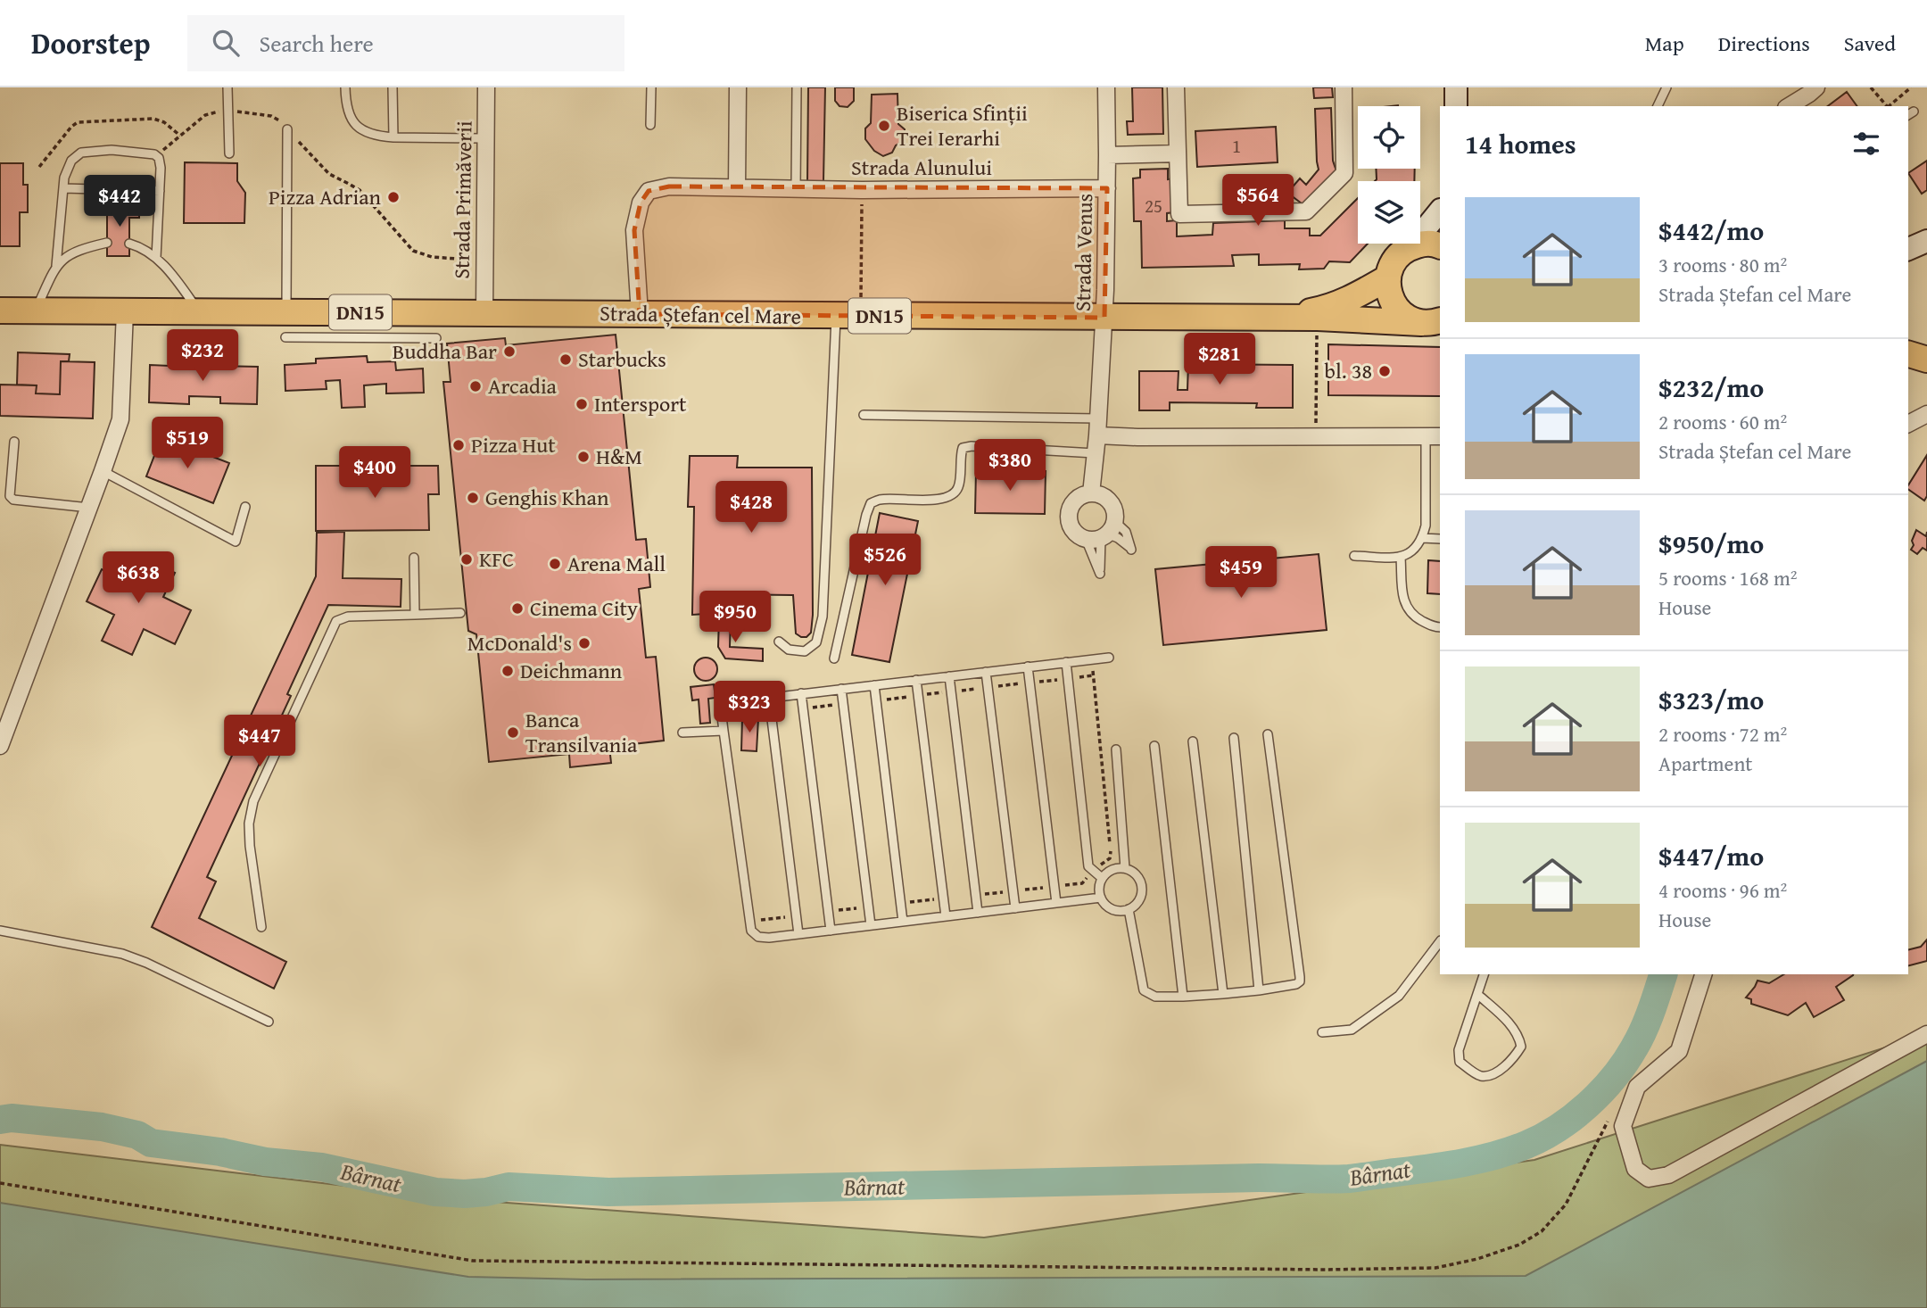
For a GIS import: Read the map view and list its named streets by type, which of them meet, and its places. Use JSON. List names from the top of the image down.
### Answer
{
  "streets": {
    "main road": ["DN15", "Strada Ștefan cel Mare"],
    "street": ["Strada Alunului", "Strada Primăverii", "Strada Venus"]
  },
  "crossings": [
    ["Strada Alunului", "Strada Venus"],
    ["Strada Alunului", "Strada Ștefan cel Mare"],
    ["Strada Primăverii", "Strada Ștefan cel Mare"],
    ["Strada Venus", "Strada Ștefan cel Mare"],
    ["DN15", "Strada Ștefan cel Mare"]
  ],
  "water": ["Bârnat"],
  "places": [
    "Biserica Sfinții Trei Ierarhi",
    "Pizza Adrian",
    "Buddha Bar",
    "Starbucks",
    "bl. 38",
    "Arcadia",
    "Intersport",
    "Pizza Hut",
    "H&M",
    "Genghis Khan",
    "KFC",
    "Arena Mall",
    "Cinema City",
    "McDonald's",
    "Deichmann",
    "Banca Transilvania"
  ],
  "house_numbers": ["1", "25"],
  "page": {
    "header": "Doorstep",
    "search": "Search here",
    "nav": ["Map", "Directions", "Saved"],
    "heading": "14 homes",
    "price": [
      "$564",
      "$442",
      "$232",
      "$281",
      "$519",
      "$380",
      "$400",
      "$428",
      "$526",
      "$459",
      "$638",
      "$950",
      "$323",
      "$447"
    ],
    "list": [
      {
        "name": "$442/mo",
        "note": "3 rooms · 80 m² · Strada Ștefan cel Mare"
      },
      {
        "name": "$232/mo",
        "note": "2 rooms · 60 m² · Strada Ștefan cel Mare"
      },
      {
        "name": "$950/mo",
        "note": "5 rooms · 168 m² · House"
      },
      {
        "name": "$323/mo",
        "note": "2 rooms · 72 m² · Apartment"
      },
      {
        "name": "$447/mo",
        "note": "4 rooms · 96 m² · House"
      }
    ]
  }
}
